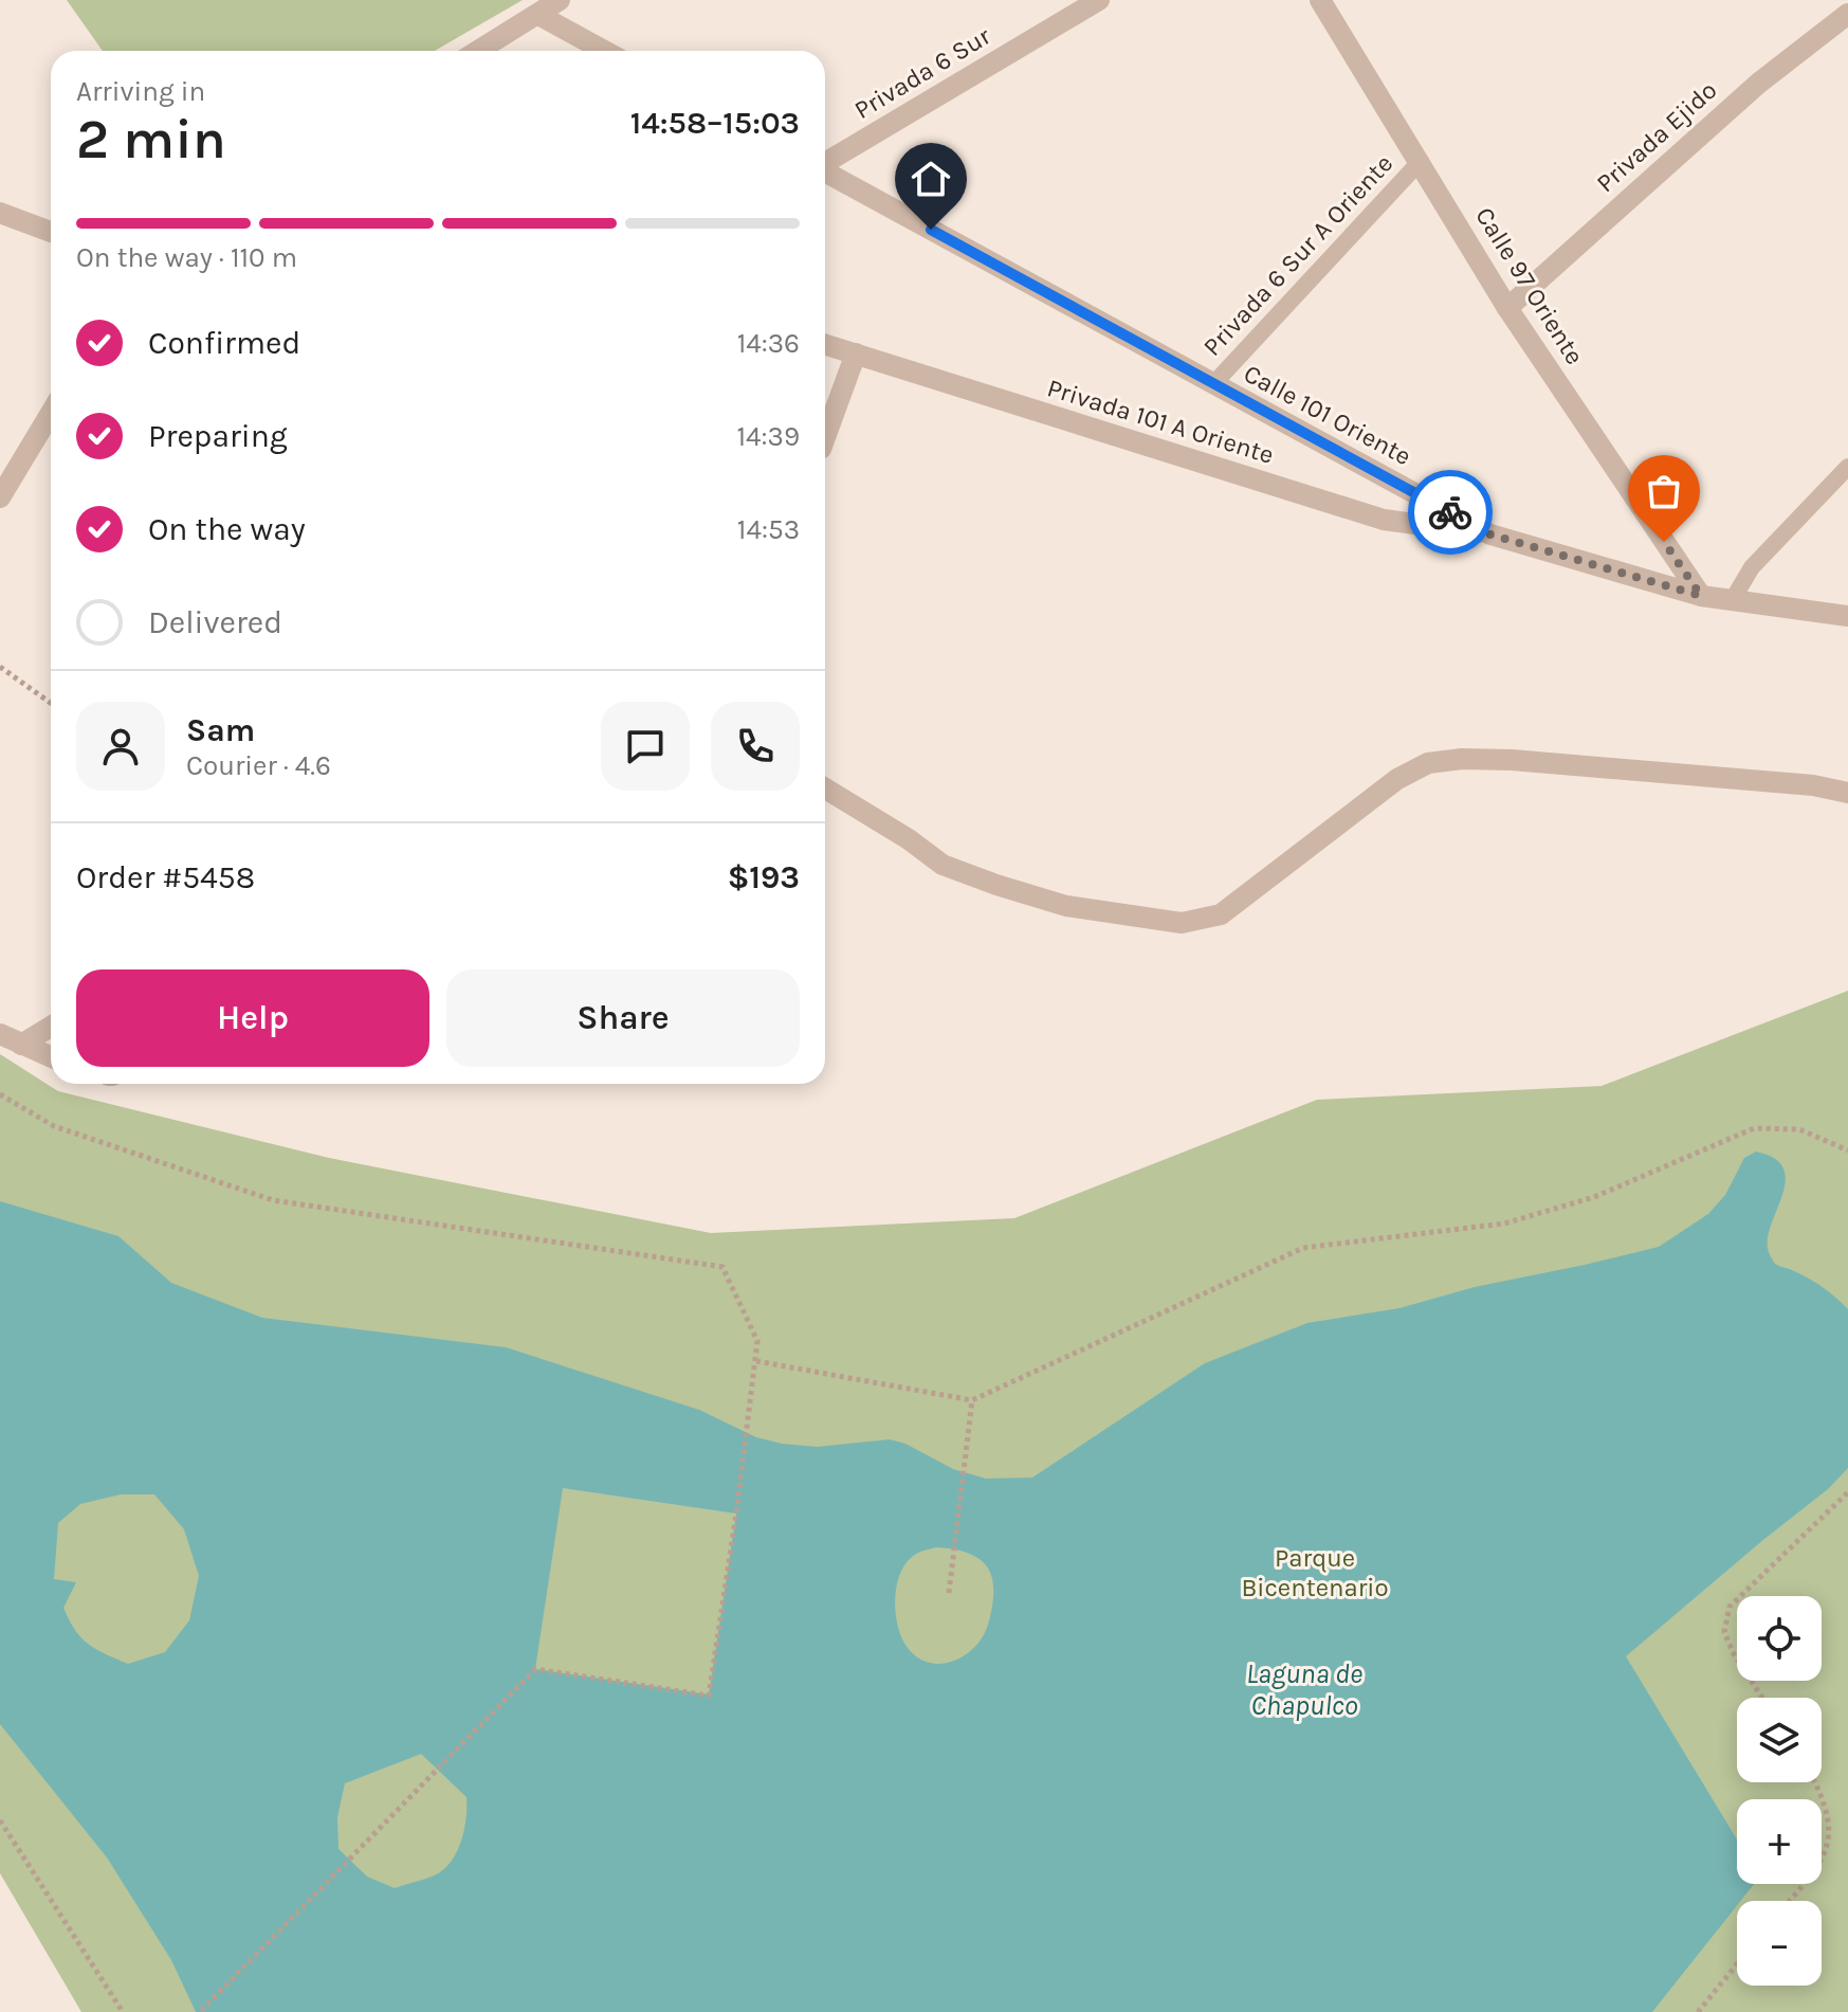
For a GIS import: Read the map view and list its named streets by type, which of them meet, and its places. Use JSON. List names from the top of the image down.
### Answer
{
  "streets": {
    "street": [
      "Privada 6 Sur",
      "Privada Ejido",
      "Calle 97 Oriente",
      "Calle 101 Oriente",
      "Privada 101 A Oriente"
    ],
    "lane": ["Privada 6 Sur A Oriente"]
  },
  "crossings": [
    ["Privada Ejido", "Calle 97 Oriente"],
    ["Privada 6 Sur A Oriente", "Calle 97 Oriente"],
    ["Privada 6 Sur A Oriente", "Calle 101 Oriente"],
    ["Calle 97 Oriente", "Calle 101 Oriente"],
    ["Calle 101 Oriente", "Privada 101 A Oriente"]
  ],
  "water": ["Laguna de Chapulco"],
  "parks": ["Parque Bicentenario"],
  "page": {
    "heading": ["2 min", "Arriving in", "14:58–15:03"],
    "panel": [
      "Sam",
      "Courier · 4.6",
      "Order #5458",
      "$193"
    ],
    "bar": "On the way · 110 m",
    "list": [
      ["Confirmed", "14:36"],
      ["Preparing", "14:39"],
      ["On the way", "14:53"],
      "Delivered"
    ],
    "buttons": ["Help", "Share"],
    "map_buttons": ["+", "−"]
  }
}
